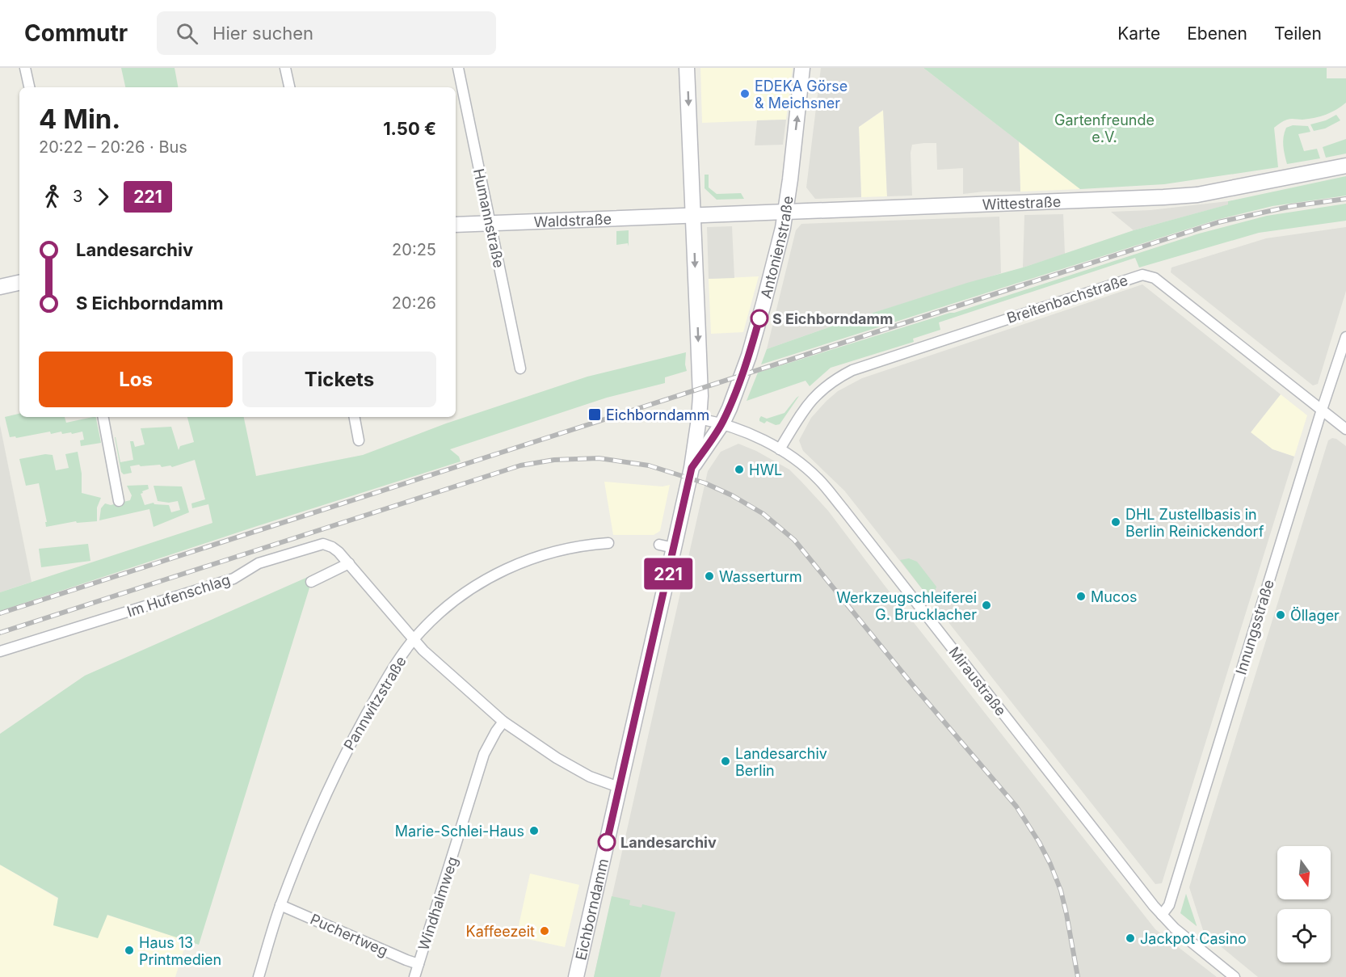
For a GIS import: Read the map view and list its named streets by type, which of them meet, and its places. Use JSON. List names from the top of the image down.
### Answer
{
  "streets": {
    "main road": [
      "Wittestraße",
      "Waldstraße",
      "Antonienstraße",
      "Eichborndamm"
    ],
    "street": [
      "Humannstraße",
      "Breitenbachstraße",
      "Im Hufenschlag",
      "Innungsstraße",
      "Miraustraße",
      "Pannwitzstraße",
      "Windhalmweg",
      "Puchertweg"
    ]
  },
  "crossings": [
    ["Wittestraße", "Waldstraße"],
    ["Wittestraße", "Antonienstraße"],
    ["Wittestraße", "Eichborndamm"],
    ["Humannstraße", "Waldstraße"],
    ["Waldstraße", "Eichborndamm"],
    ["Antonienstraße", "Miraustraße"],
    ["Antonienstraße", "Eichborndamm"],
    ["Breitenbachstraße", "Innungsstraße"],
    ["Breitenbachstraße", "Miraustraße"],
    ["Im Hufenschlag", "Pannwitzstraße"],
    ["Im Hufenschlag", "Windhalmweg"],
    ["Im Hufenschlag", "Eichborndamm"],
    ["Innungsstraße", "Miraustraße"],
    ["Miraustraße", "Eichborndamm"],
    ["Pannwitzstraße", "Puchertweg"],
    ["Windhalmweg", "Puchertweg"]
  ],
  "one_way": ["Eichborndamm"],
  "parks": ["Gartenfreunde e.V."],
  "places": {
    "other": [
      "EDEKA Görse & Meichsner",
      "S Eichborndamm",
      "HWL",
      "DHL Zustellbasis in Berlin Reinickendorf",
      "Wasserturm",
      "Mucos",
      "Werkzeugschleiferei G. Brucklacher",
      "Öllager",
      "Landesarchiv Berlin",
      "Marie-Schlei-Haus",
      "Landesarchiv",
      "Kaffeezeit",
      "Jackpot Casino",
      "Haus 13 Printmedien"
    ],
    "transit": ["Eichborndamm"]
  },
  "lines": ["bus line 221"],
  "north": "bottom",
  "page": {
    "header": "Commutr",
    "search": "Hier suchen",
    "nav": ["Karte", "Ebenen", "Teilen"],
    "on_map": "221",
    "heading": ["4 Min.", "20:22 – 20:26 · Bus", "1.50 €"],
    "legs": ["3", "221"],
    "list": [
      {
        "name": "Landesarchiv",
        "value": "20:25"
      },
      {
        "name": "S Eichborndamm",
        "value": "20:26"
      }
    ],
    "buttons": ["Los", "Tickets"]
  }
}
